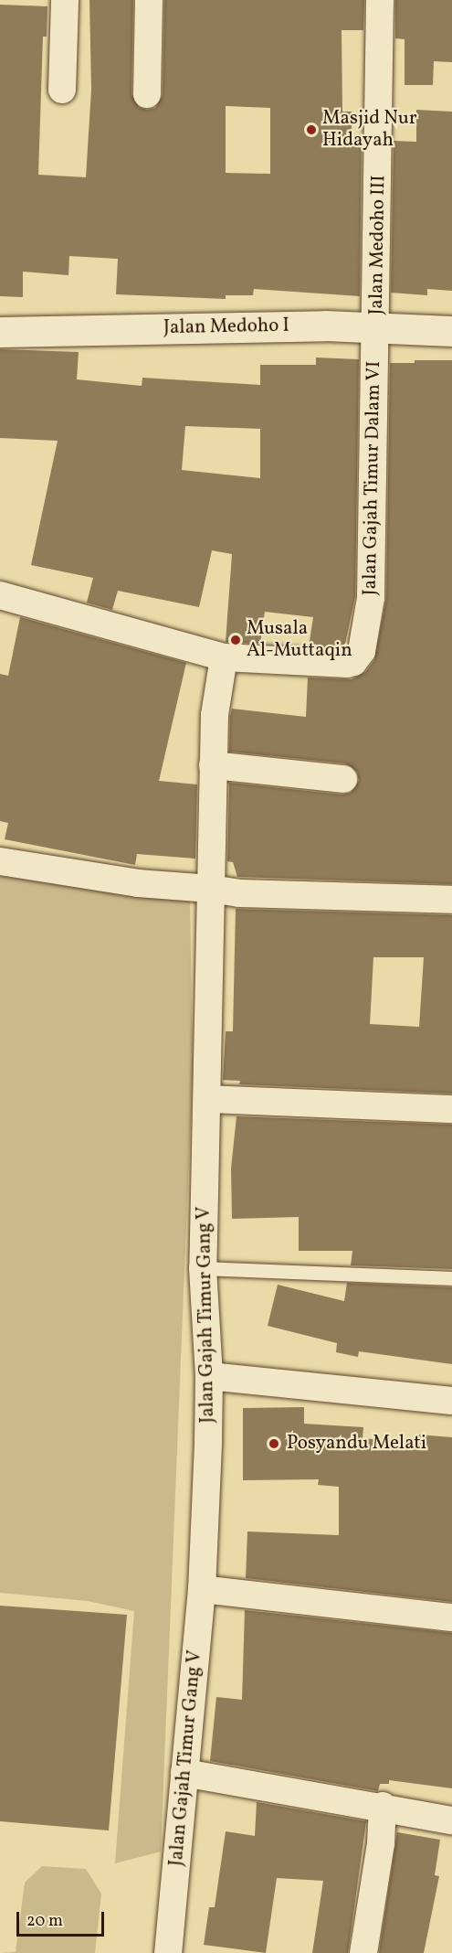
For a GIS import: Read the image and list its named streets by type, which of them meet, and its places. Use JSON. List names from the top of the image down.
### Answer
{
  "streets": {
    "street": [
      "Jalan Medoho III",
      "Jalan Medoho I",
      "Jalan Gajah Timur Dalam VI",
      "Jalan Gajah Timur Gang V"
    ]
  },
  "crossings": [
    ["Jalan Medoho III", "Jalan Medoho I"],
    ["Jalan Medoho III", "Jalan Gajah Timur Dalam VI"],
    ["Jalan Medoho I", "Jalan Gajah Timur Dalam VI"]
  ],
  "places": ["Masjid Nur Hidayah", "Musala Al-Muttaqin", "Posyandu Melati"],
  "scale_bar": "20 m"
}
